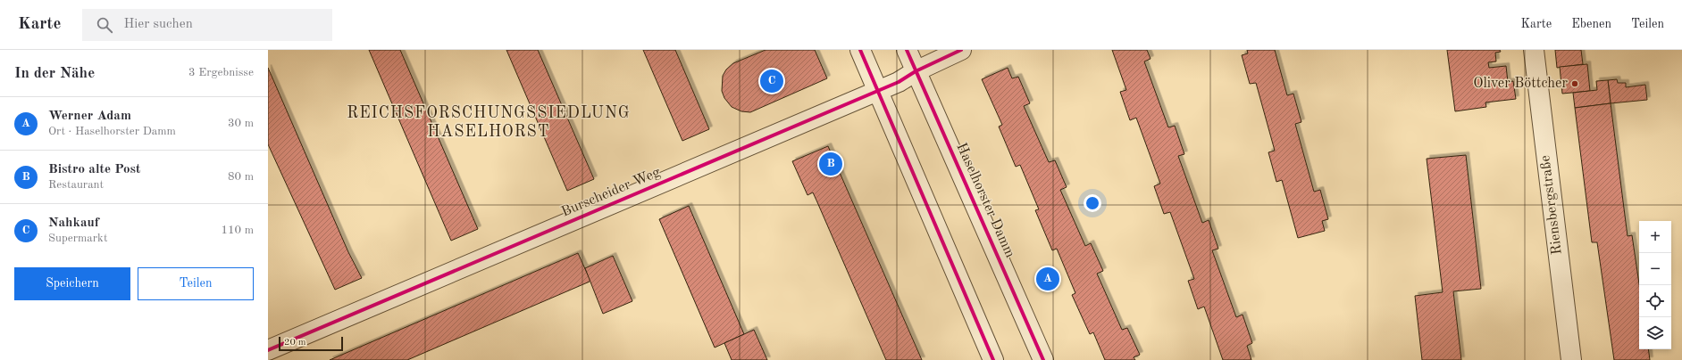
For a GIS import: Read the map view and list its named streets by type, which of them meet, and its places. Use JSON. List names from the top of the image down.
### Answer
{
  "streets": {
    "street": ["Burscheider Weg", "Haselhorster Damm", "Riensbergstraße"]
  },
  "crossings": [
    ["Burscheider Weg", "Haselhorster Damm"]
  ],
  "districts": ["REICHSFORSCHUNGSSIEDLUNG HASELHORST"],
  "places": ["Oliver Böttcher"],
  "scale_bar": "20 m",
  "page": {
    "header": "Karte",
    "search": "Hier suchen",
    "nav": ["Karte", "Ebenen", "Teilen"],
    "heading": ["In der Nähe", "3 Ergebnisse"],
    "pins": ["C", "B", "A"],
    "list": [
      {
        "mark": "A",
        "name": "Werner Adam",
        "note": "Ort · Haselhorster Damm",
        "value": "30 m"
      },
      {
        "mark": "B",
        "name": "Bistro alte Post",
        "note": "Restaurant",
        "value": "80 m"
      },
      {
        "mark": "C",
        "name": "Nahkauf",
        "note": "Supermarkt",
        "value": "110 m"
      }
    ],
    "map_buttons": ["+", "−"],
    "buttons": ["Speichern", "Teilen"],
    "scale": "20 m"
  }
}
